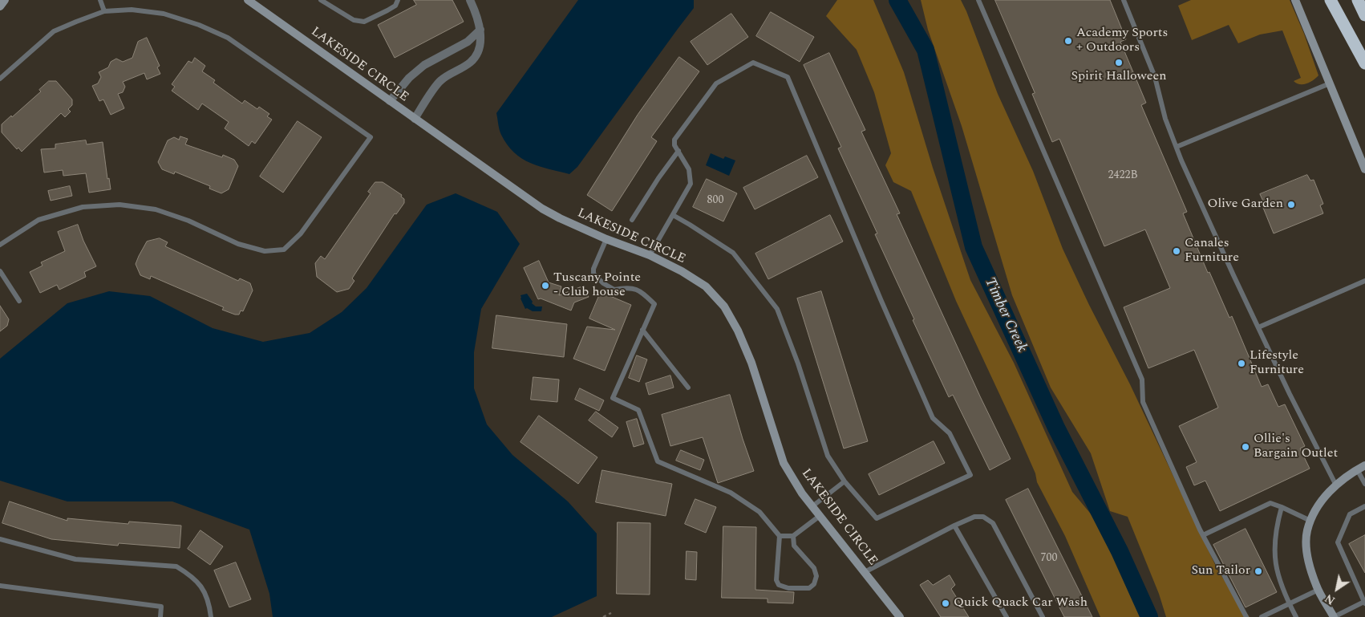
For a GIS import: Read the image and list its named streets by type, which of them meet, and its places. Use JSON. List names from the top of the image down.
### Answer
{
  "streets": {
    "street": ["LAKESIDE CIRCLE"]
  },
  "water": ["Timber Creek"],
  "places": [
    "Academy Sports + Outdoors",
    "Spirit Halloween",
    "Olive Garden",
    "Canales Furniture",
    "Tuscany Pointe - Club house",
    "Lifestyle Furniture",
    "Ollie's Bargain Outlet",
    "Sun Tailor",
    "Quick Quack Car Wash"
  ],
  "house_numbers": ["2422B", "800", "700"],
  "north": "bottom left"
}
